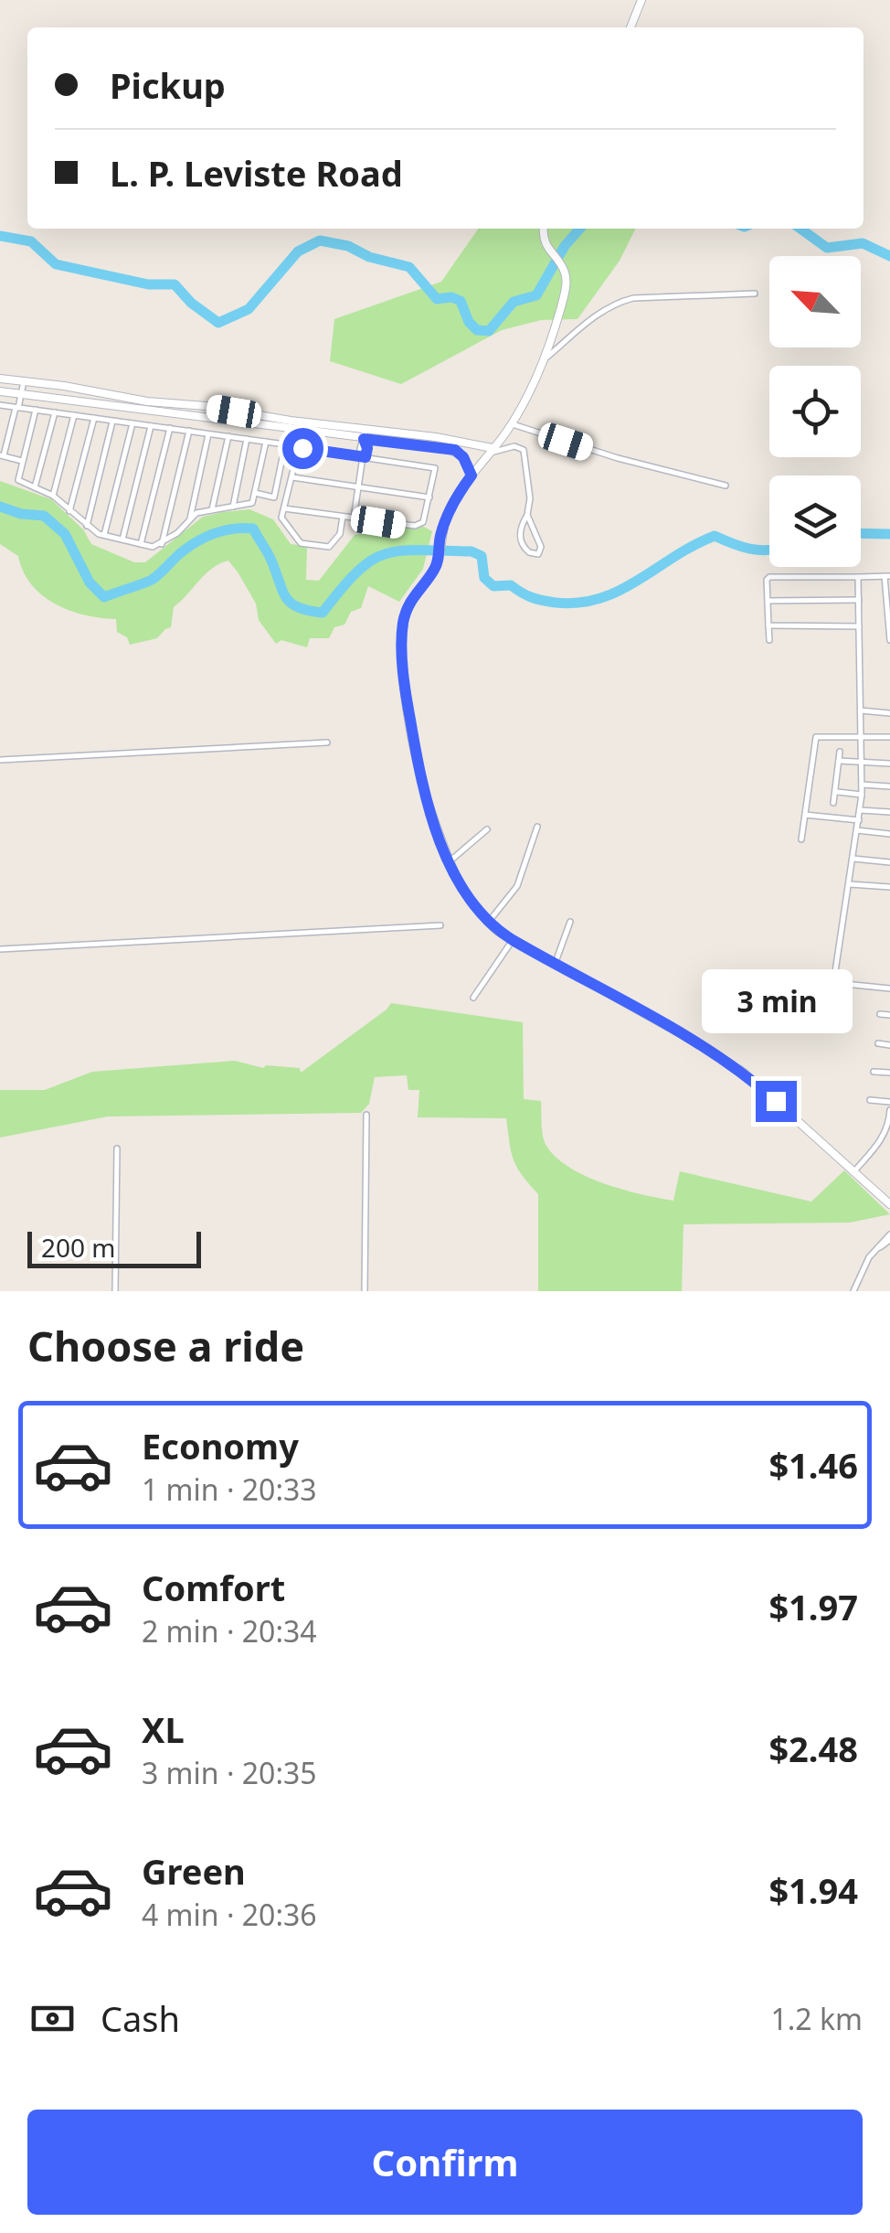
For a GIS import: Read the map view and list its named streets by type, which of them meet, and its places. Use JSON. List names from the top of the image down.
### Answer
{
  "scale_bar": "200 m",
  "north": "top left",
  "page": {
    "banner": ["Pickup", "L. P. Leviste Road"],
    "bubble": "3 min",
    "scale": "200 m",
    "heading": "Choose a ride",
    "list": [
      {
        "name": "Economy",
        "note": "1 min · 20:33",
        "value": "$1.46"
      },
      {
        "name": "Comfort",
        "note": "2 min · 20:34",
        "value": "$1.97"
      },
      {
        "name": "XL",
        "note": "3 min · 20:35",
        "value": "$2.48"
      },
      {
        "name": "Green",
        "note": "4 min · 20:36",
        "value": "$1.94"
      }
    ],
    "pay": ["Cash", "1.2 km"],
    "buttons": "Confirm"
  }
}
